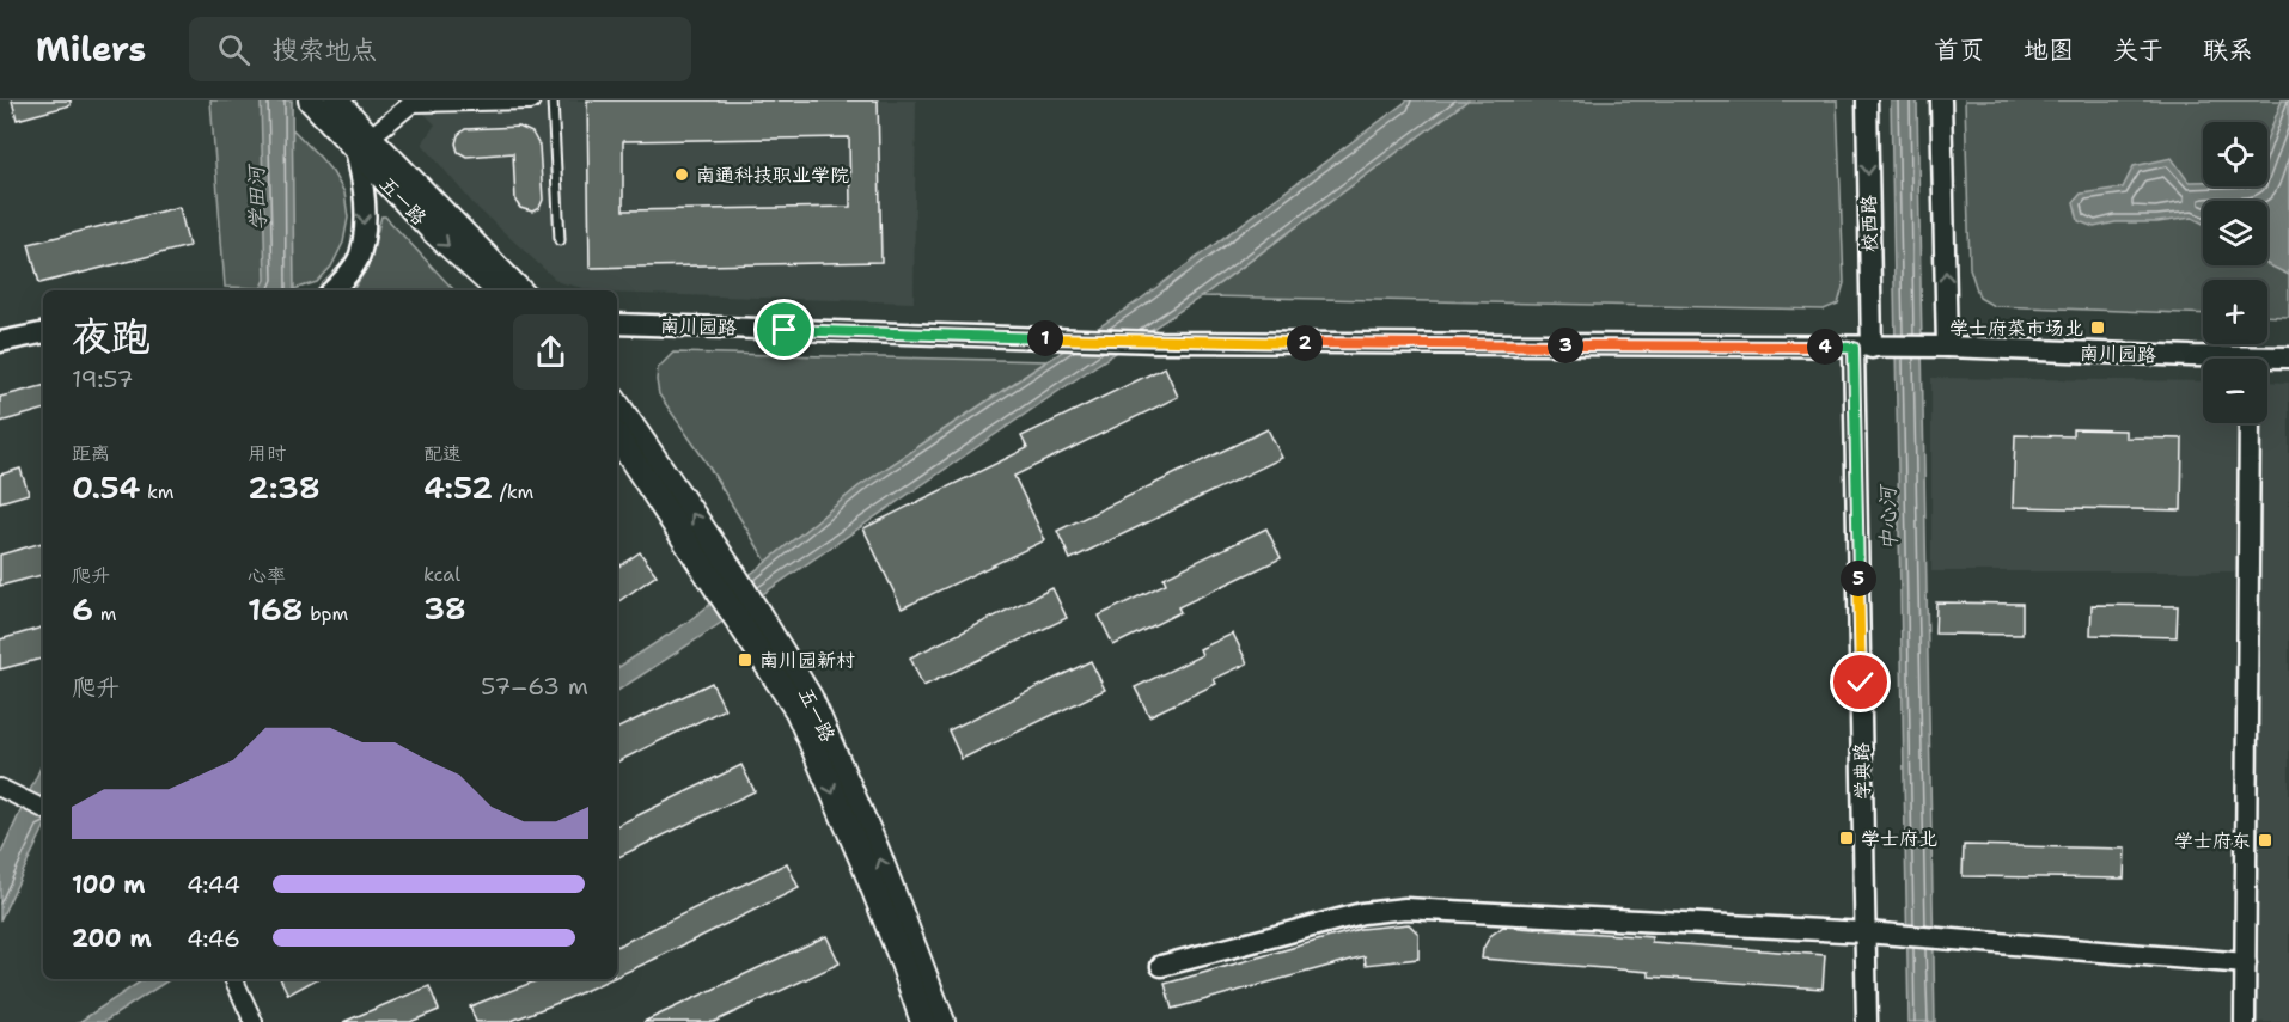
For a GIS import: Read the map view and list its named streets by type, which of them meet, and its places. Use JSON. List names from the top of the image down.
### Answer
{
  "streets": {
    "main road": ["五一路"],
    "street": ["校西路", "南川园路", "学典路"]
  },
  "crossings": [
    ["校西路", "南川园路"],
    ["校西路", "学典路"],
    ["南川园路", "学典路"]
  ],
  "water": ["学田河", "中心河"],
  "places": {
    "other": ["南通科技职业学院"],
    "transit": [
      "学士府菜市场北",
      "南川园新村",
      "学士府北",
      "学士府东"
    ]
  },
  "page": {
    "header": "Milers",
    "search": "搜索地点",
    "nav": [
      "首页",
      "地图",
      "关于",
      "联系"
    ],
    "map_buttons": ["+", "−"],
    "heading": ["夜跑", "19:57"],
    "pins": [
      "1",
      "2",
      "3",
      "4",
      "5"
    ],
    "stats": [
      ["距离", "0.54 km"],
      ["用时", "2:38"],
      ["配速", "4:52 /km"],
      ["爬升", "6 m"],
      ["心率", "168 bpm"],
      ["kcal", "38"]
    ],
    "chart": ["爬升", "57–63 m"],
    "list": [
      {
        "name": "100 m",
        "note": "4:44"
      },
      {
        "name": "200 m",
        "note": "4:46"
      }
    ]
  }
}
